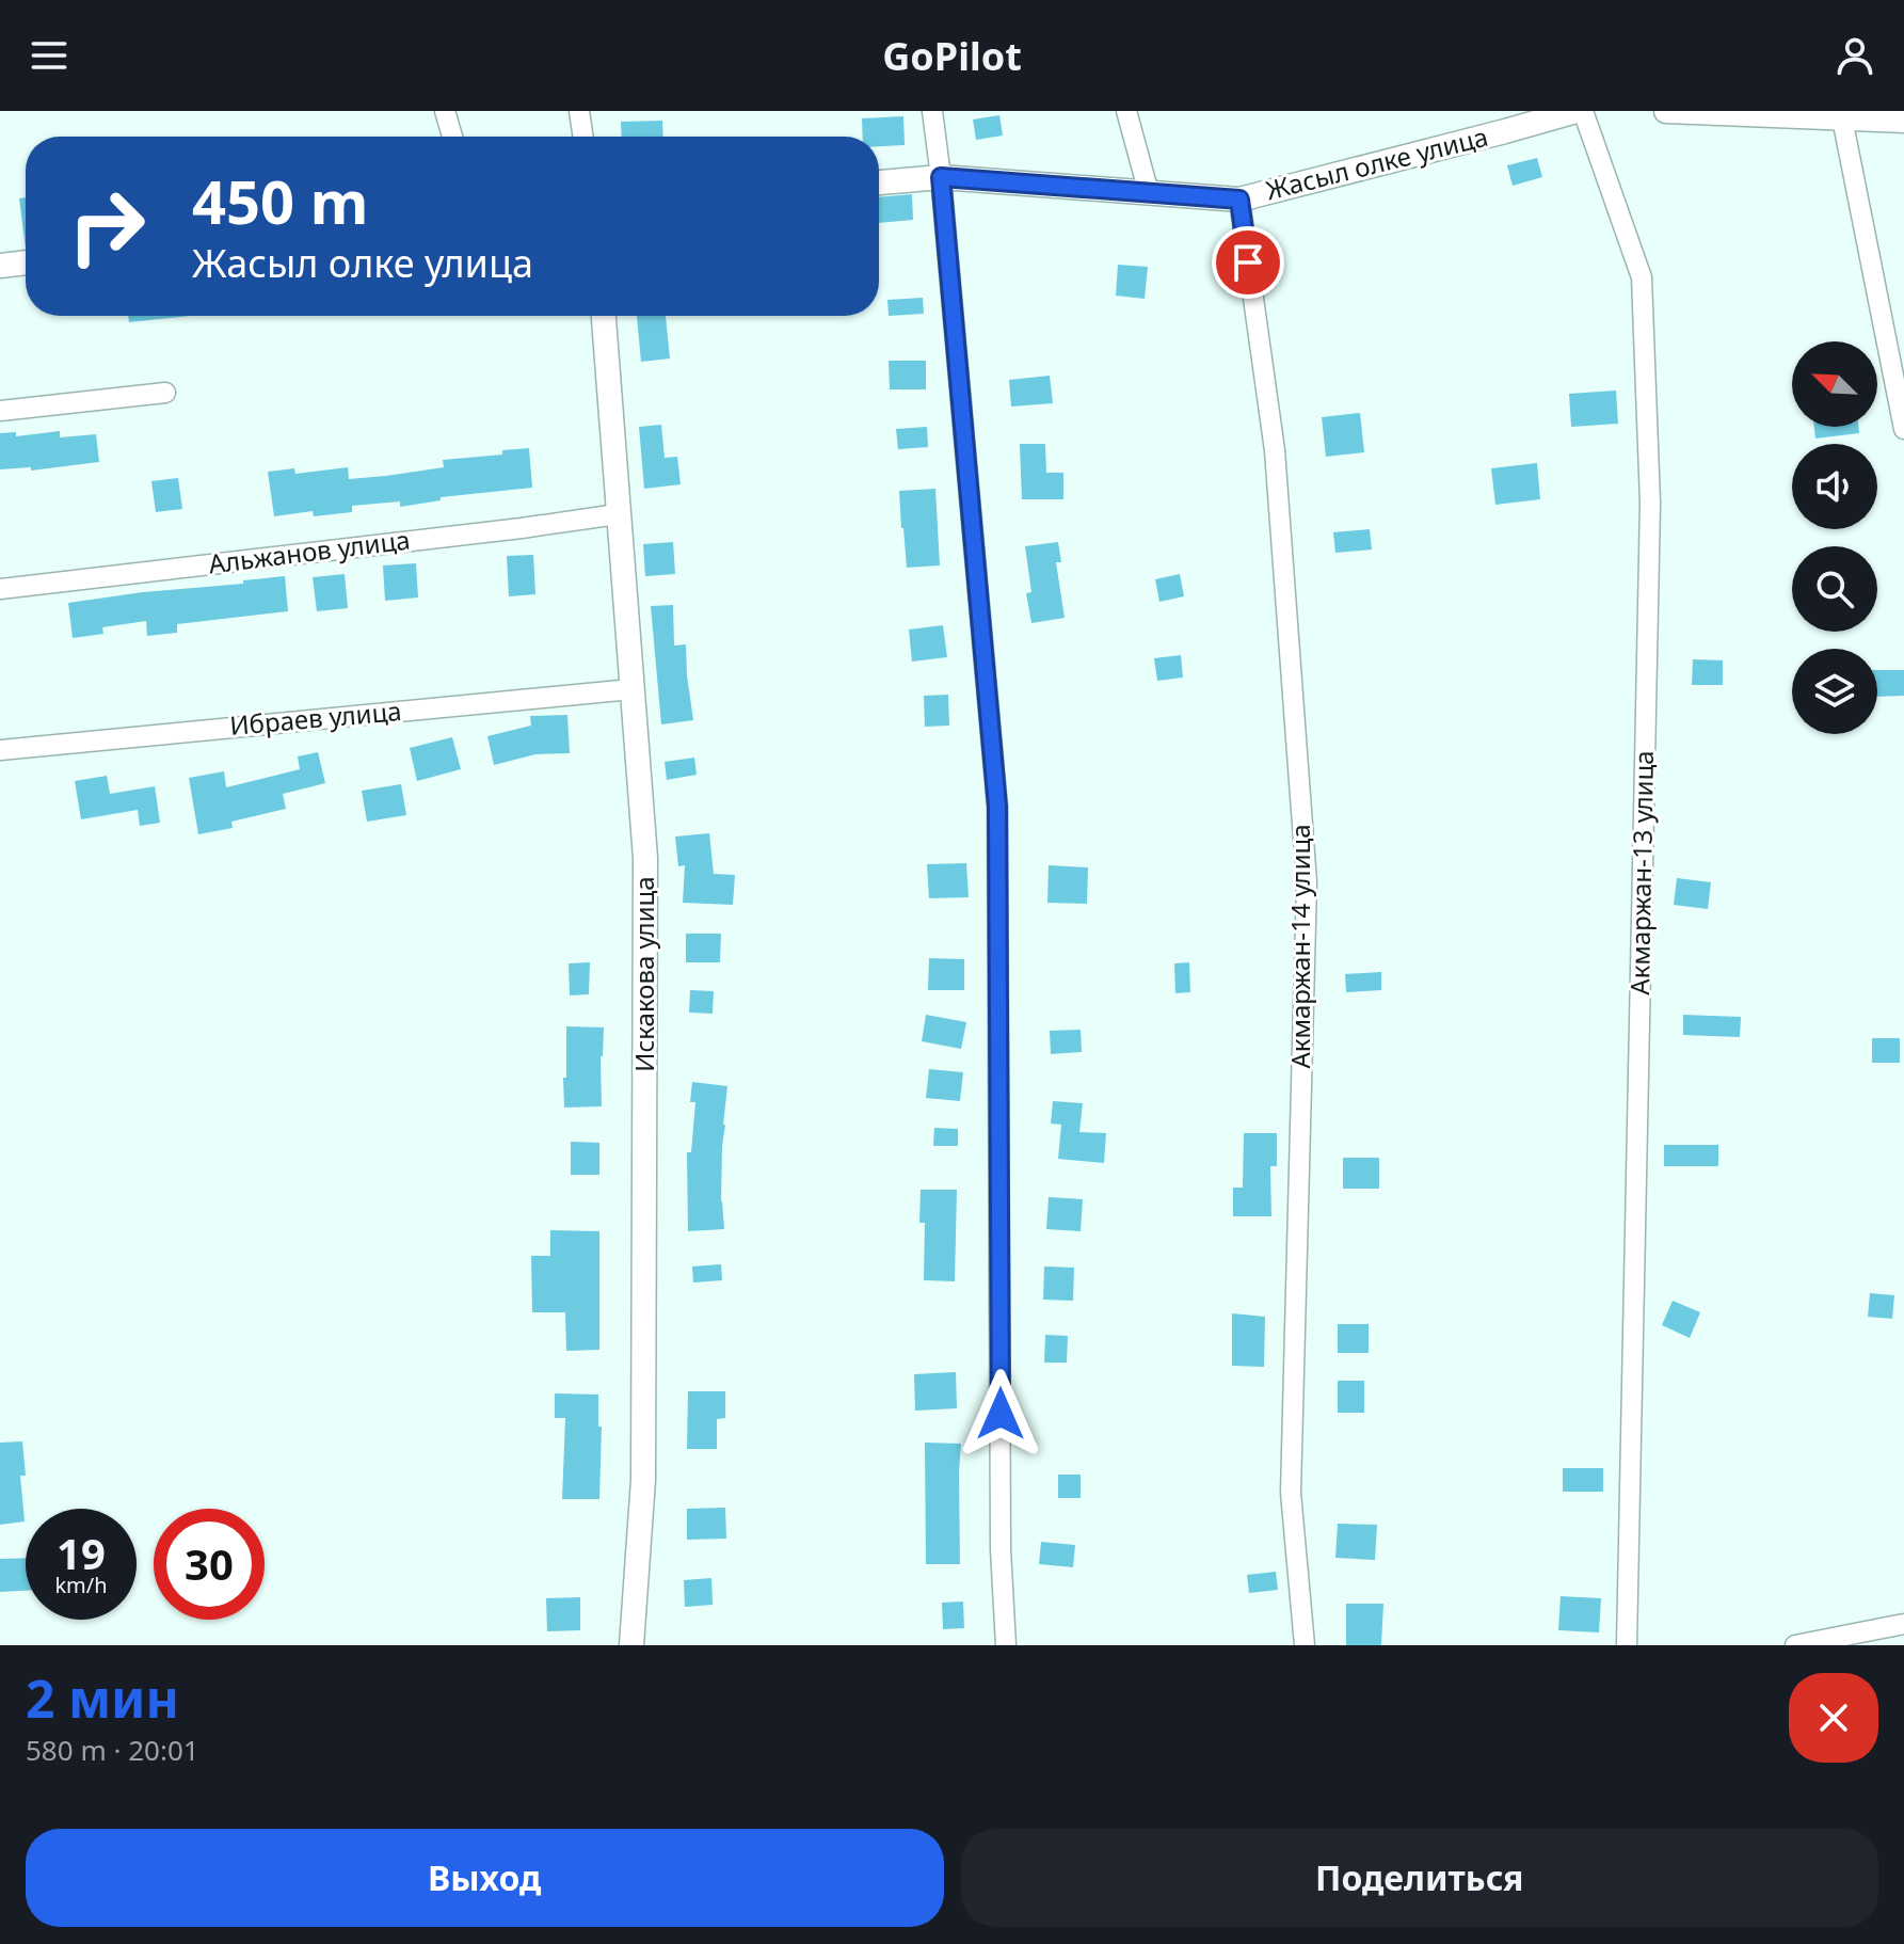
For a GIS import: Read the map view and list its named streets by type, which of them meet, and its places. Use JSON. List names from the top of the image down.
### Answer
{
  "streets": {
    "street": [
      "Жасыл олке улица",
      "Альжанов улица",
      "Ибраев улица",
      "Акмаржан-13 улица",
      "Акмаржан-14 улица",
      "Искакова улица"
    ]
  },
  "crossings": [
    ["Жасыл олке улица", "Акмаржан-13 улица"],
    ["Жасыл олке улица", "Акмаржан-14 улица"],
    ["Альжанов улица", "Искакова улица"],
    ["Ибраев улица", "Искакова улица"]
  ],
  "north": "top left",
  "page": {
    "header": "GoPilot",
    "turn": ["450 m", "Жасыл олке улица"],
    "speed": "19 km/h",
    "limit": "30",
    "heading": ["2 мин", "580 m · 20:01"],
    "buttons": ["Выход", "Поделиться"]
  }
}
